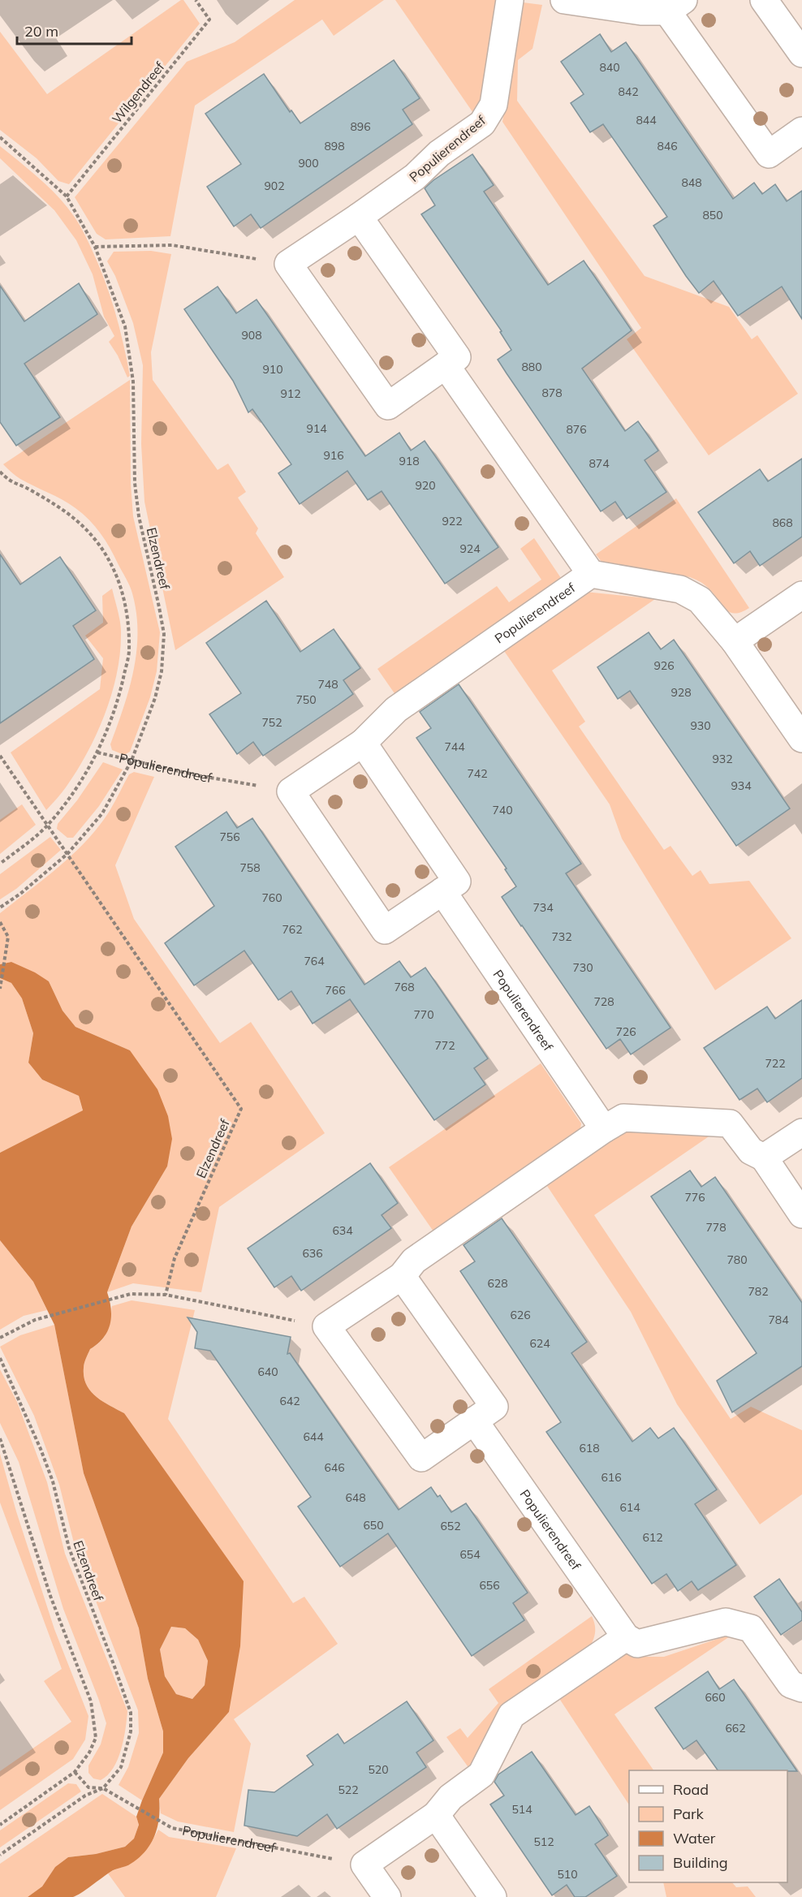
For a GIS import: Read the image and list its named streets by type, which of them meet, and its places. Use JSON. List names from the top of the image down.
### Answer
{
  "streets": {
    "street": ["Populierendreef"],
    "path": ["Wilgendreef", "Elzendreef"]
  },
  "crossings": [
    ["Populierendreef", "Elzendreef"]
  ],
  "house_numbers": [
    "840",
    "842",
    "844",
    "896",
    "898",
    "846",
    "900",
    "848",
    "902",
    "850",
    "908",
    "880",
    "910",
    "878",
    "912",
    "914",
    "876",
    "916",
    "918",
    "874",
    "920",
    "922",
    "868",
    "924",
    "926",
    "748",
    "928",
    "750",
    "752",
    "930",
    "744",
    "932",
    "742",
    "934",
    "740",
    "756",
    "758",
    "760",
    "734",
    "762",
    "732",
    "764",
    "730",
    "768",
    "766",
    "728",
    "770",
    "726",
    "772",
    "722",
    "776",
    "778",
    "634",
    "636",
    "780",
    "628",
    "782",
    "626",
    "784",
    "624",
    "640",
    "642",
    "644",
    "618",
    "646",
    "616",
    "648",
    "614",
    "650",
    "652",
    "612",
    "654",
    "656",
    "660",
    "662",
    "520",
    "522",
    "514",
    "512",
    "510"
  ],
  "legend": [
    "Road",
    "Park",
    "Water",
    "Building"
  ],
  "scale_bar": "20 m"
}
